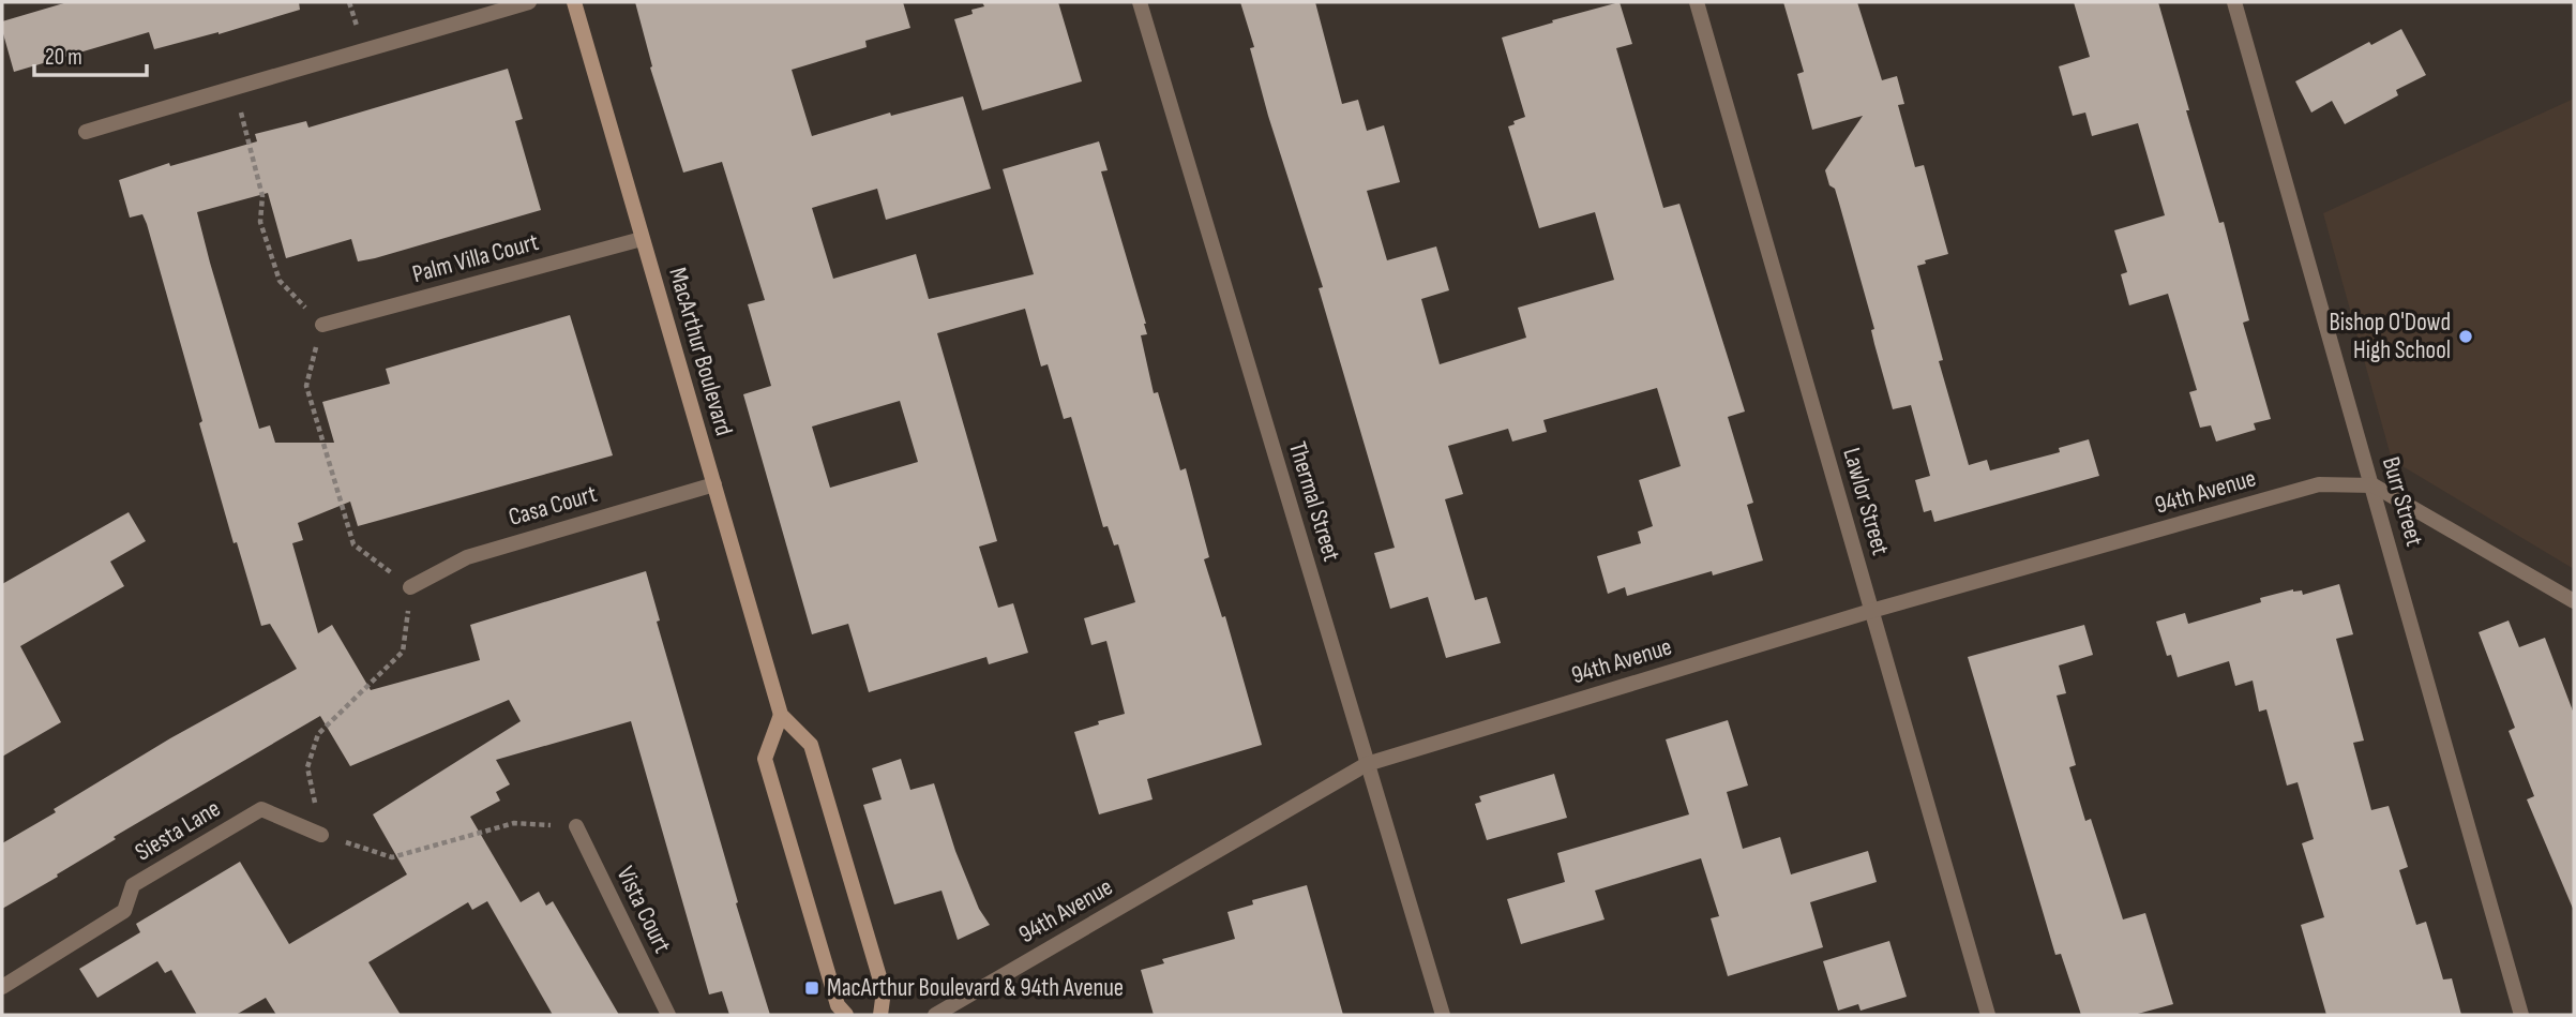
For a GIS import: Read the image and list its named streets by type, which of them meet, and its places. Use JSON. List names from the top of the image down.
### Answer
{
  "streets": {
    "main road": ["MacArthur Boulevard"],
    "street": [
      "Palm Villa Court",
      "94th Avenue",
      "Thermal Street",
      "Lawlor Street",
      "Burr Street",
      "Casa Court",
      "Siesta Lane",
      "Vista Court"
    ]
  },
  "crossings": [
    ["Palm Villa Court", "MacArthur Boulevard"],
    ["MacArthur Boulevard", "Casa Court"],
    ["94th Avenue", "Thermal Street"],
    ["94th Avenue", "Lawlor Street"],
    ["94th Avenue", "Burr Street"]
  ],
  "places": {
    "other": ["Bishop O'Dowd High School"],
    "transit": ["MacArthur Boulevard & 94th Avenue"]
  },
  "scale_bar": "20 m"
}
